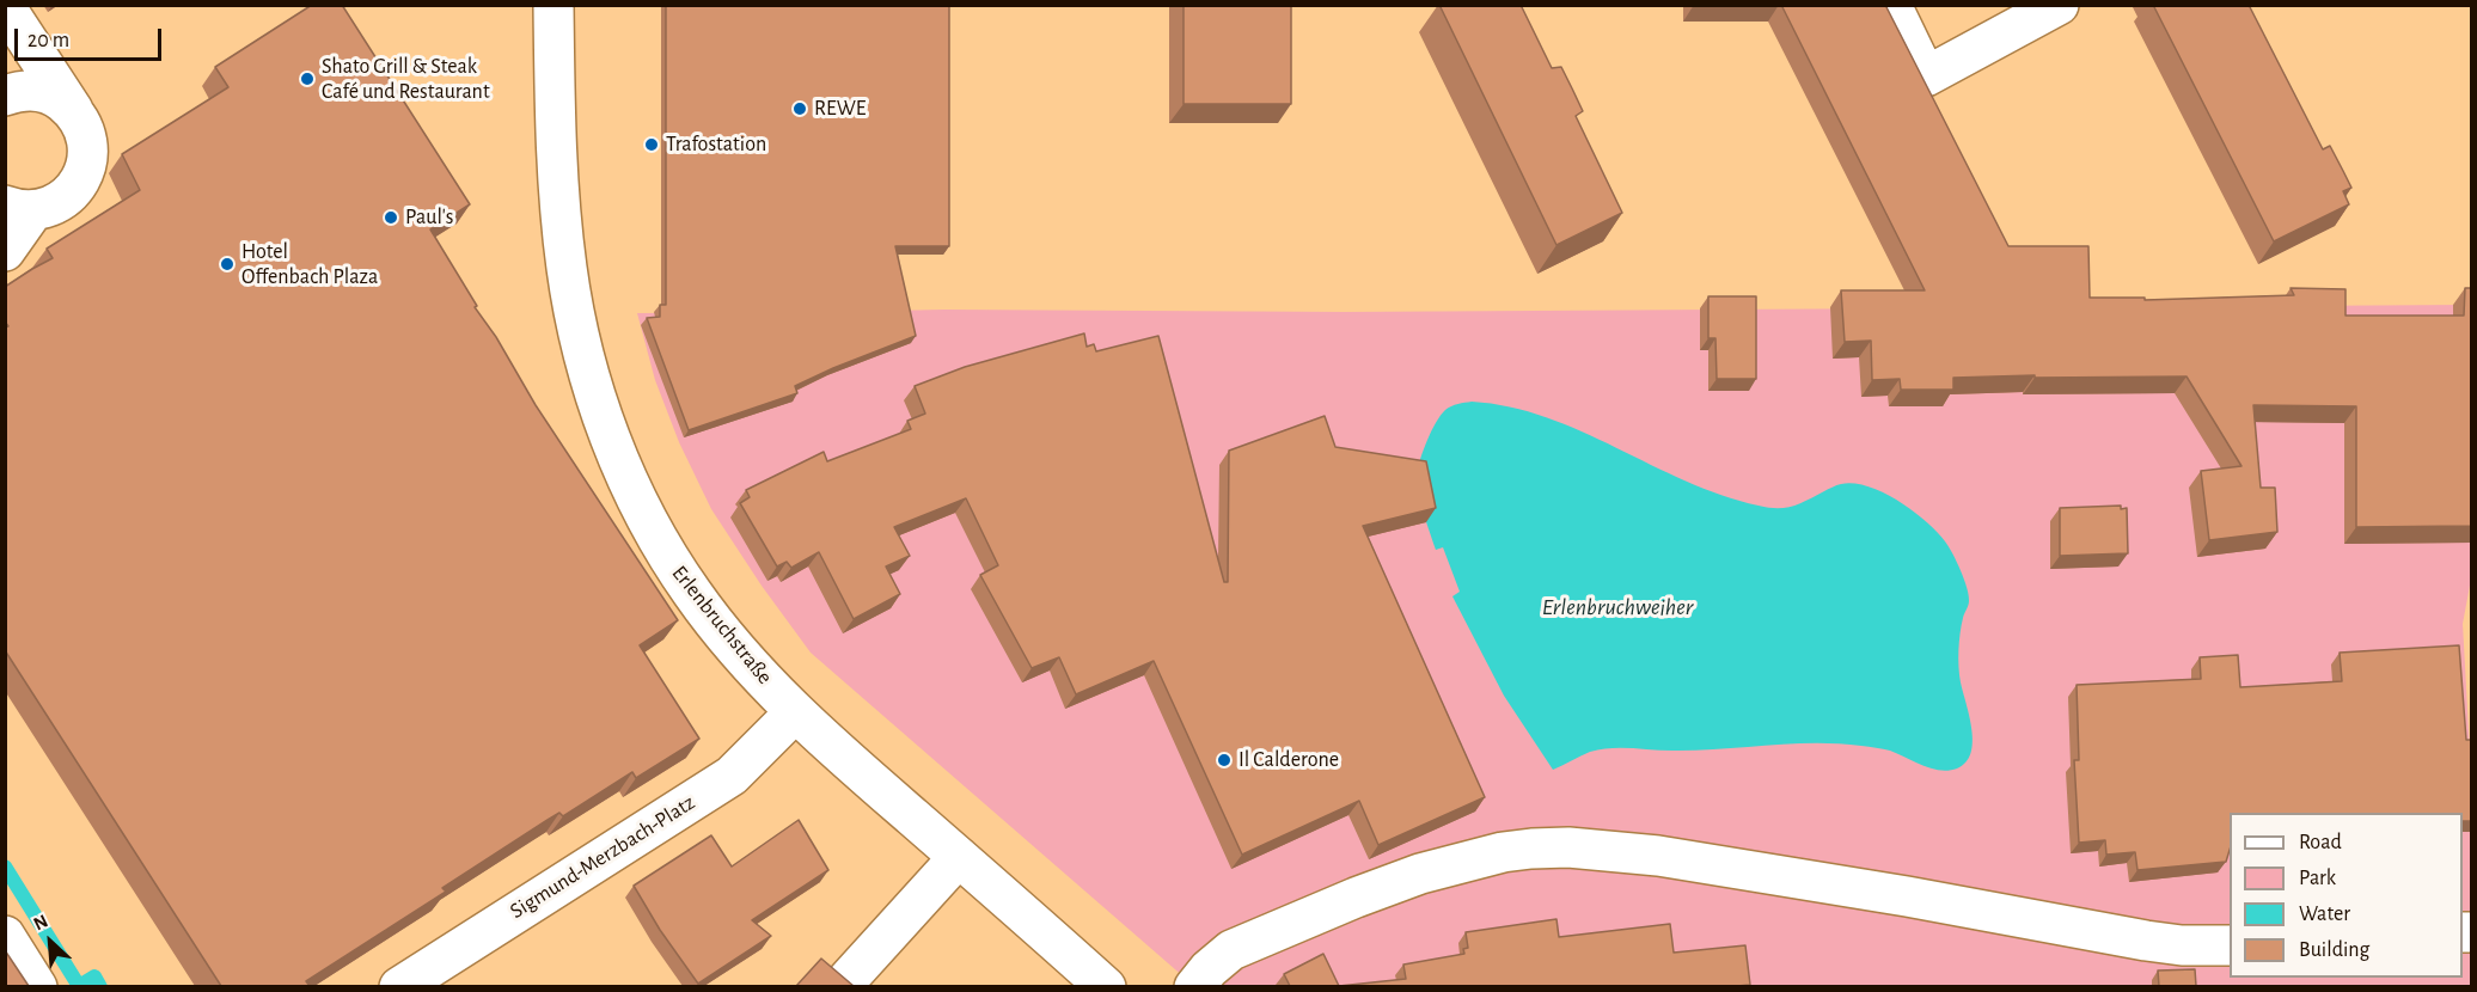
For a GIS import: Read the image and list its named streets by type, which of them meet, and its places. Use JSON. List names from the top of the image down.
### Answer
{
  "streets": {
    "street": ["Erlenbruchstraße", "Sigmund-Merzbach-Platz"]
  },
  "crossings": [
    ["Erlenbruchstraße", "Sigmund-Merzbach-Platz"]
  ],
  "water": ["Erlenbruchweiher"],
  "places": [
    "Shato Grill & Steak Café und Restaurant",
    "REWE",
    "Trafostation",
    "Paul's",
    "Hotel Offenbach Plaza",
    "Il Calderone"
  ],
  "legend": [
    "Road",
    "Park",
    "Water",
    "Building"
  ],
  "scale_bar": "20 m",
  "north": "top left"
}
